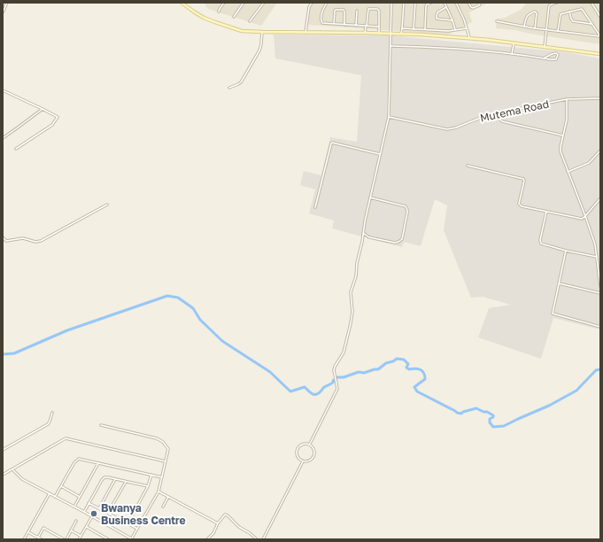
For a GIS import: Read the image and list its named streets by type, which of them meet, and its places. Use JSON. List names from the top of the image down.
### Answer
{
  "streets": {
    "street": ["Mutema Road"]
  },
  "places": ["Bwanya Business Centre"]
}
